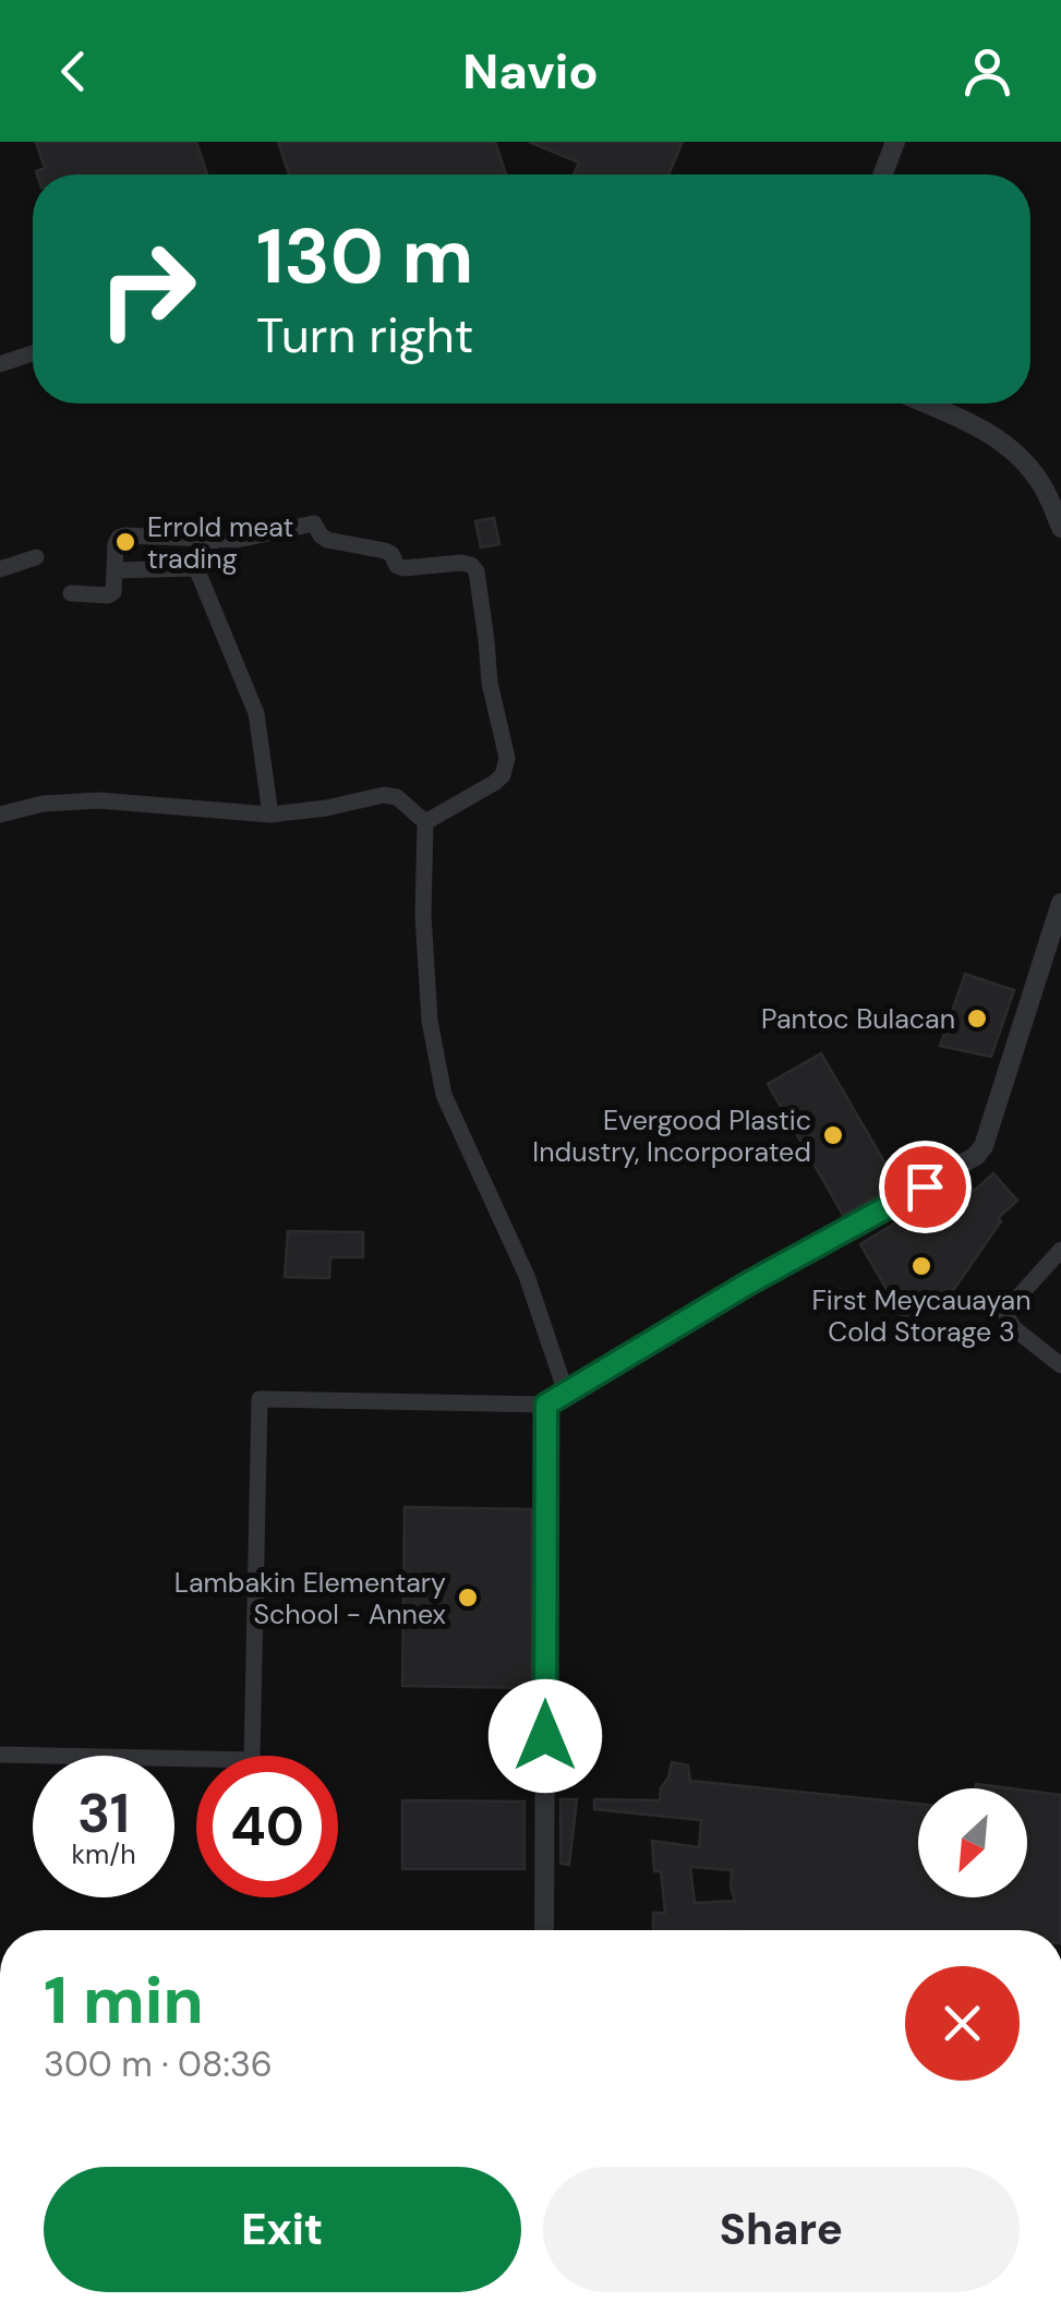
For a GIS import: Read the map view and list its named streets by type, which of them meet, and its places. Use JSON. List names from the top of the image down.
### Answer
{
  "places": [
    "Errold meat trading",
    "Pantoc Bulacan",
    "Evergood Plastic Industry, Incorporated",
    "First Meycauayan Cold Storage 3",
    "Lambakin Elementary School - Annex"
  ],
  "north": "bottom left",
  "page": {
    "header": "Navio",
    "turn": ["130 m", "Turn right"],
    "speed": "31 km/h",
    "limit": "40",
    "heading": ["1 min", "300 m · 08:36"],
    "buttons": ["Exit", "Share"]
  }
}
